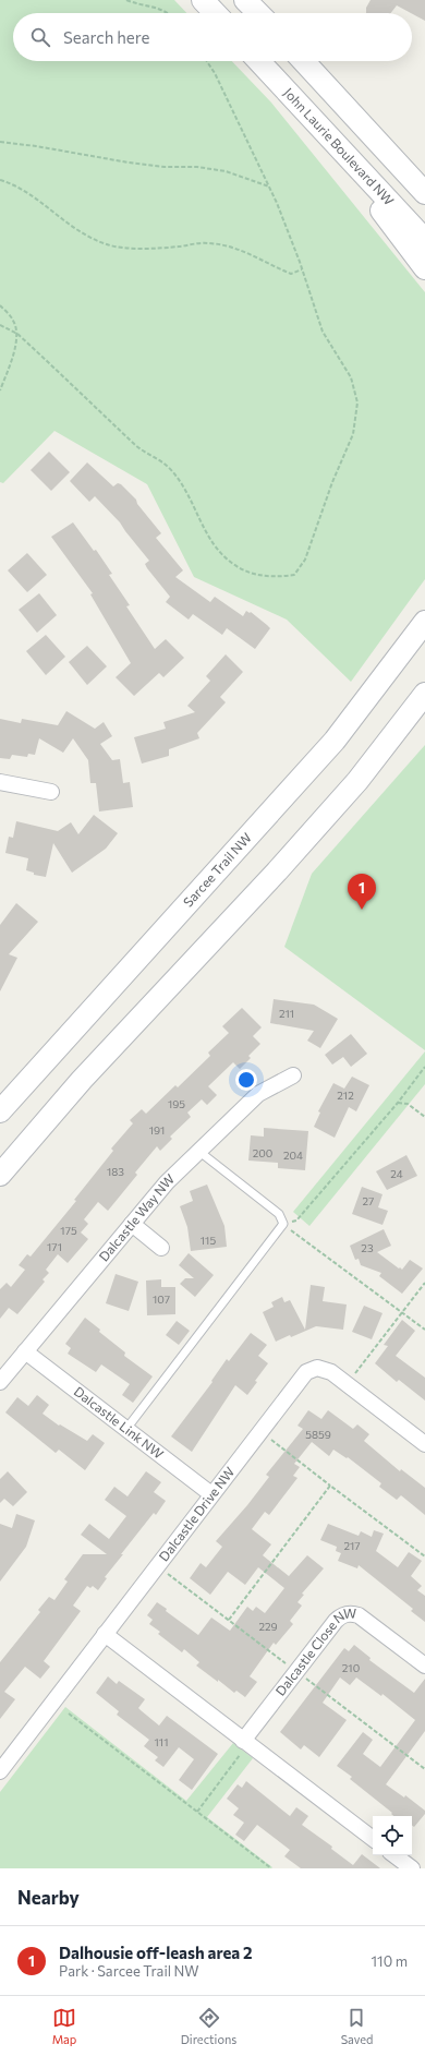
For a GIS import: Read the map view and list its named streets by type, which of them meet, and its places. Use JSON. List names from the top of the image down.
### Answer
{
  "streets": {
    "main road": ["John Laurie Boulevard NW", "Sarcee Trail NW"],
    "street": [
      "Dalcastle Way NW",
      "Dalcastle Link NW",
      "Dalcastle Drive NW",
      "Dalcastle Close NW"
    ]
  },
  "crossings": [
    ["Dalcastle Way NW", "Dalcastle Link NW"],
    ["Dalcastle Link NW", "Dalcastle Drive NW"]
  ],
  "house_numbers": [
    "211",
    "212",
    "195",
    "191",
    "200",
    "204",
    "183",
    "24",
    "27",
    "175",
    "115",
    "171",
    "23",
    "107",
    "5859",
    "217",
    "229",
    "210",
    "111"
  ],
  "page": {
    "search": "Search here",
    "pins": "1",
    "heading": "Nearby",
    "list": [
      {
        "mark": "1",
        "name": "Dalhousie off-leash area 2",
        "note": "Park · Sarcee Trail NW",
        "value": "110 m"
      }
    ],
    "nav": ["Map", "Directions", "Saved"]
  }
}
